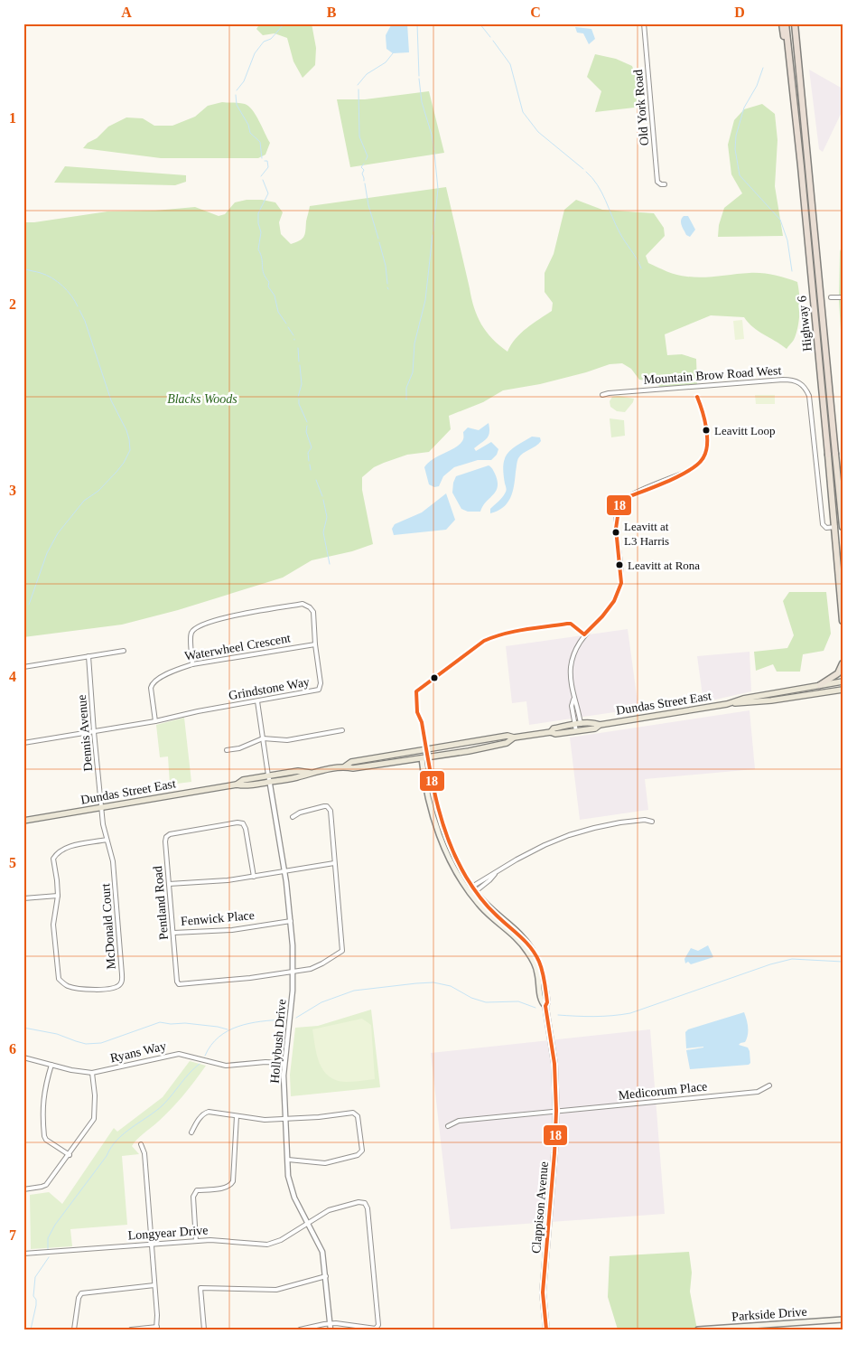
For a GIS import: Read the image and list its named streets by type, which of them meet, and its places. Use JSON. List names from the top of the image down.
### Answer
{
  "streets": {
    "highway": ["Highway 6"],
    "main road": ["Dundas Street East", "Clappison Avenue", "Parkside Drive"],
    "street": [
      "Old York Road",
      "Mountain Brow Road West",
      "Waterwheel Crescent",
      "Grindstone Way",
      "Dennis Avenue",
      "Pentland Road",
      "Fenwick Place",
      "McDonald Court",
      "Hollybush Drive",
      "Ryans Way",
      "Medicorum Place",
      "Longyear Drive"
    ]
  },
  "crossings": [
    ["Highway 6", "Mountain Brow Road West"],
    ["Waterwheel Crescent", "Grindstone Way"],
    ["Grindstone Way", "Dennis Avenue"],
    ["Dundas Street East", "Dennis Avenue"],
    ["Dundas Street East", "McDonald Court"],
    ["Dundas Street East", "Hollybush Drive"],
    ["Dundas Street East", "Clappison Avenue"],
    ["Dennis Avenue", "McDonald Court"],
    ["Pentland Road", "Fenwick Place"],
    ["Pentland Road", "Hollybush Drive"],
    ["Fenwick Place", "Hollybush Drive"],
    ["Hollybush Drive", "Ryans Way"],
    ["Hollybush Drive", "Longyear Drive"],
    ["Medicorum Place", "Clappison Avenue"]
  ],
  "parks": ["Blacks Woods"],
  "places": ["Leavitt Loop", "Leavitt at L3 Harris", "Leavitt at Rona"],
  "lines": ["transit line 18"],
  "grid": {
    "columns": [
      "A",
      "B",
      "C",
      "D"
    ],
    "rows": [
      "1",
      "2",
      "3",
      "4",
      "5",
      "6",
      "7"
    ]
  }
}
